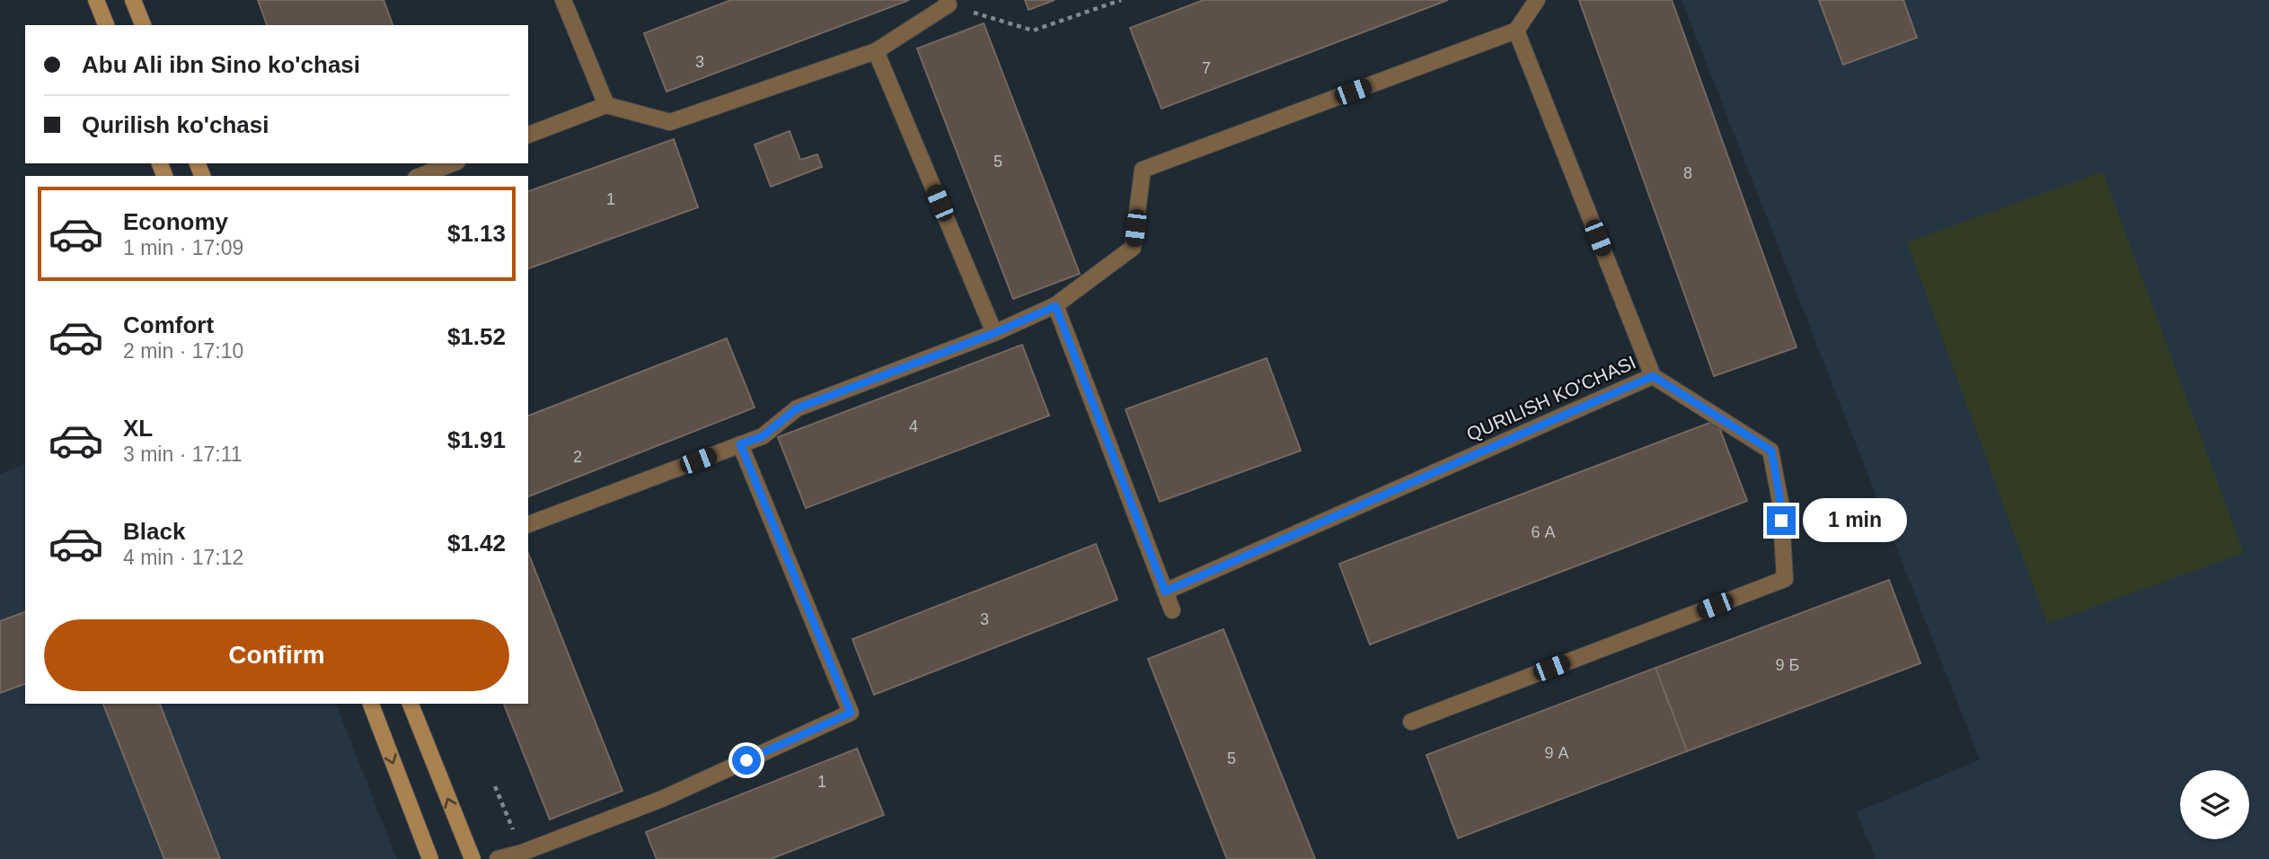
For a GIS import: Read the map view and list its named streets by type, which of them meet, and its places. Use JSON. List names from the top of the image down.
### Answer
{
  "streets": {
    "street": ["QURILISH KO'CHASI"]
  },
  "house_numbers": [
    "3",
    "7",
    "5",
    "8",
    "1",
    "4",
    "2",
    "6 А",
    "3",
    "9 Б",
    "9 А",
    "5",
    "1"
  ],
  "page": {
    "banner": ["Abu Ali ibn Sino ko'chasi", "Qurilish ko'chasi"],
    "list": [
      {
        "name": "Economy",
        "note": "1 min · 17:09",
        "value": "$1.13"
      },
      {
        "name": "Comfort",
        "note": "2 min · 17:10",
        "value": "$1.52"
      },
      {
        "name": "XL",
        "note": "3 min · 17:11",
        "value": "$1.91"
      },
      {
        "name": "Black",
        "note": "4 min · 17:12",
        "value": "$1.42"
      }
    ],
    "bubble": "1 min",
    "buttons": "Confirm"
  }
}
